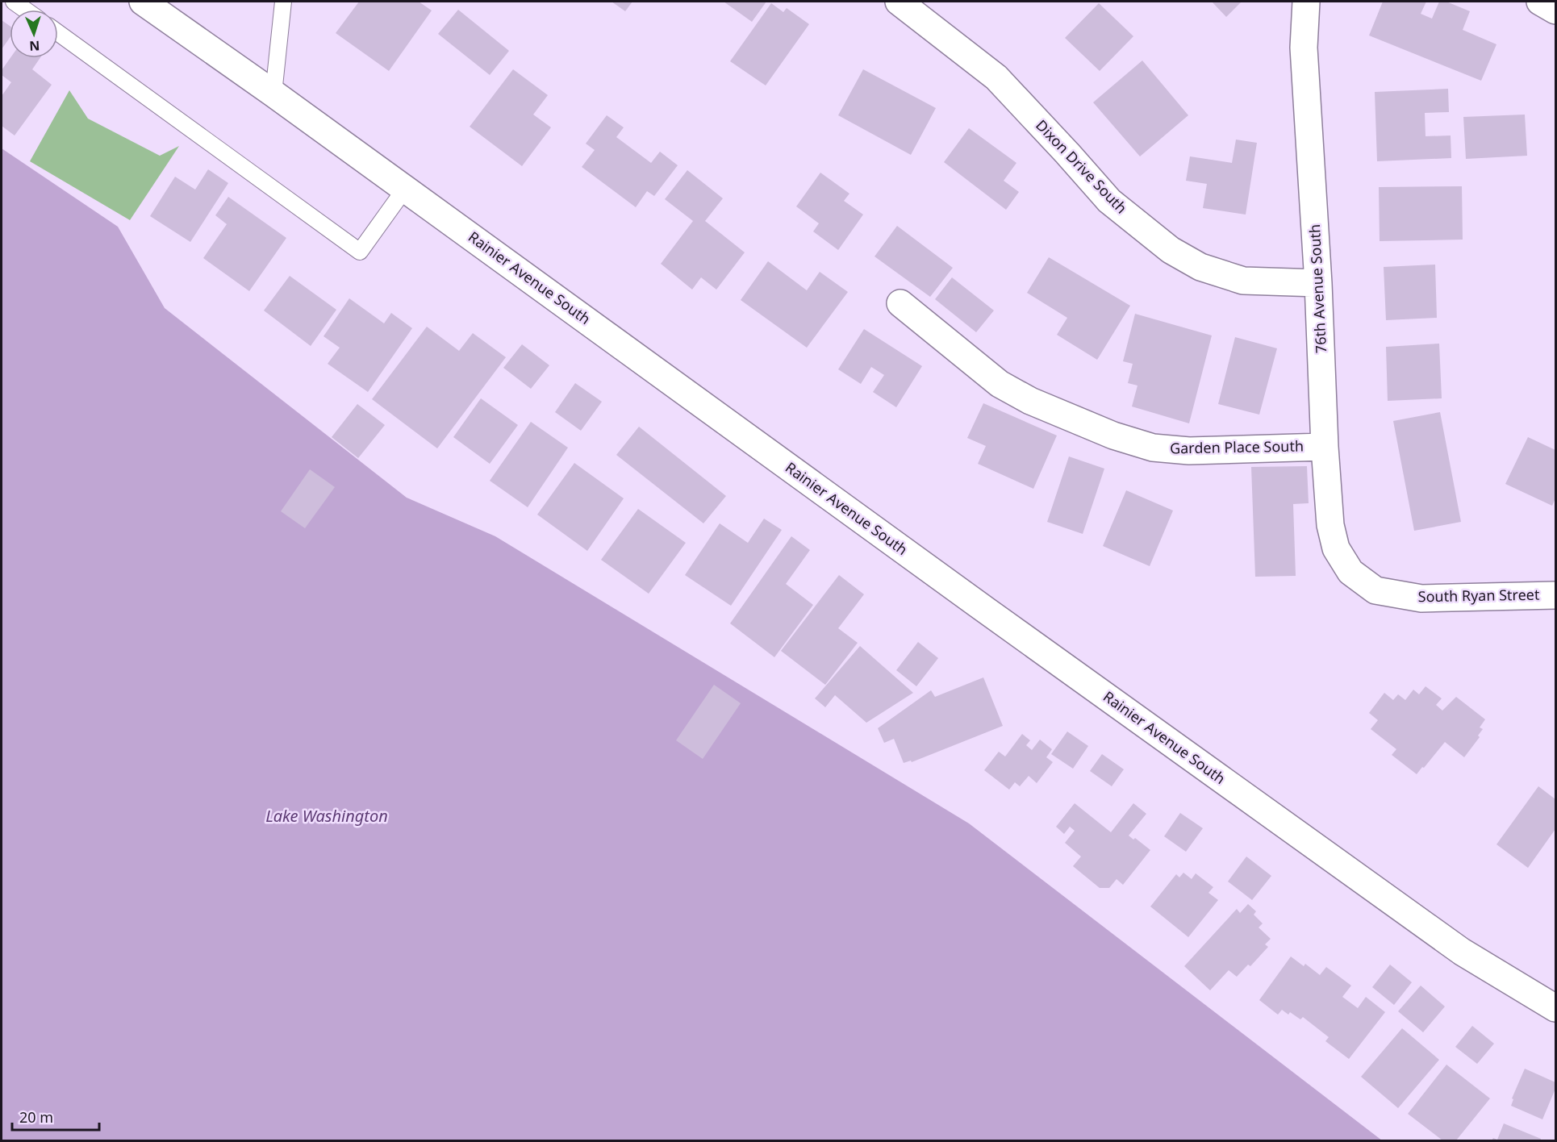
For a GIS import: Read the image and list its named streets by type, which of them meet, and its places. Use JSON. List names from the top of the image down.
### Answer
{
  "streets": {
    "street": [
      "Dixon Drive South",
      "Rainier Avenue South",
      "76th Avenue South",
      "Garden Place South",
      "South Ryan Street"
    ]
  },
  "crossings": [
    ["Dixon Drive South", "76th Avenue South"],
    ["76th Avenue South", "Garden Place South"],
    ["76th Avenue South", "South Ryan Street"]
  ],
  "water": ["Lake Washington"],
  "scale_bar": "20 m",
  "north": "bottom"
}
